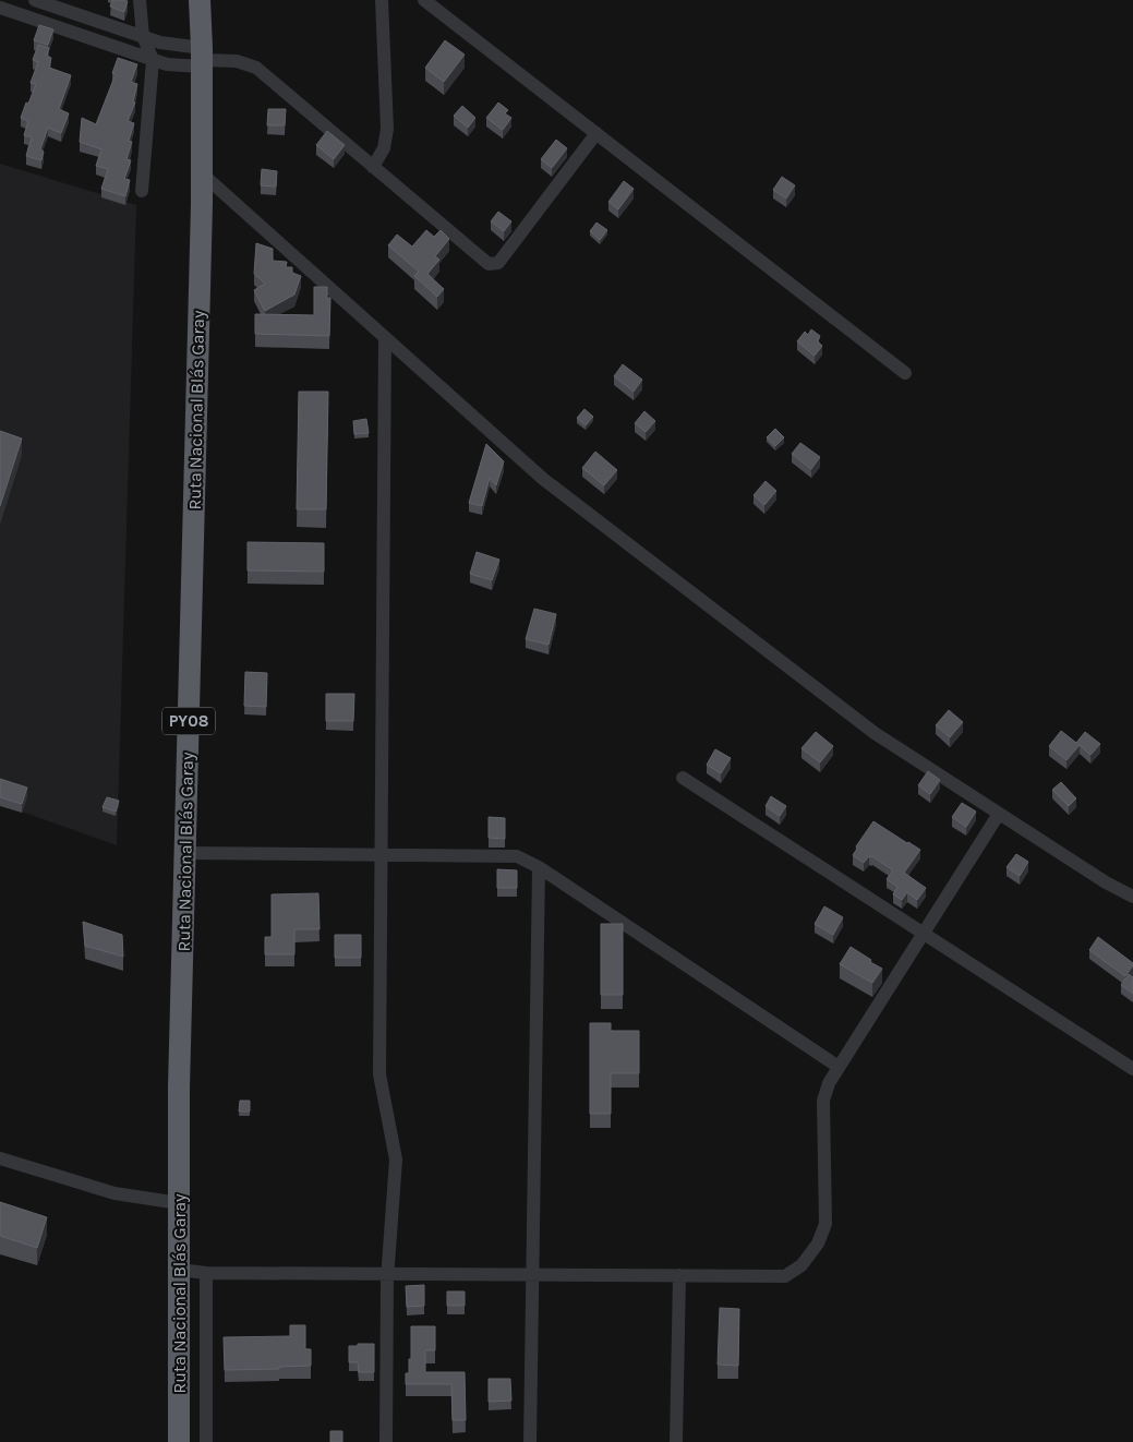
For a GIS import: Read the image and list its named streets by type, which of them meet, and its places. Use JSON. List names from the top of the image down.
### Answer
{
  "streets": {
    "highway": ["Ruta Nacional Blás Garay", "PY08"]
  }
}
